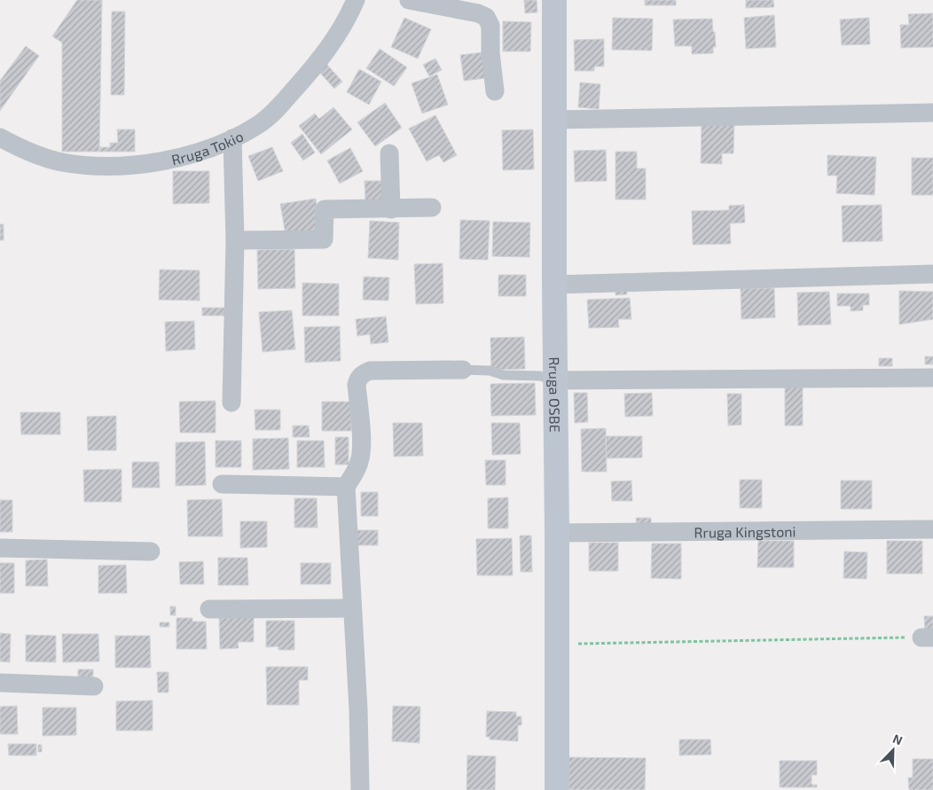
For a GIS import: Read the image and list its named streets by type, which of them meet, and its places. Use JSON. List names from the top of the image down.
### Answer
{
  "streets": {
    "street": ["Rruga Tokio", "Rruga OSBE", "Rruga Kingstoni"]
  },
  "crossings": [
    ["Rruga OSBE", "Rruga Kingstoni"]
  ],
  "north": "top right"
}
